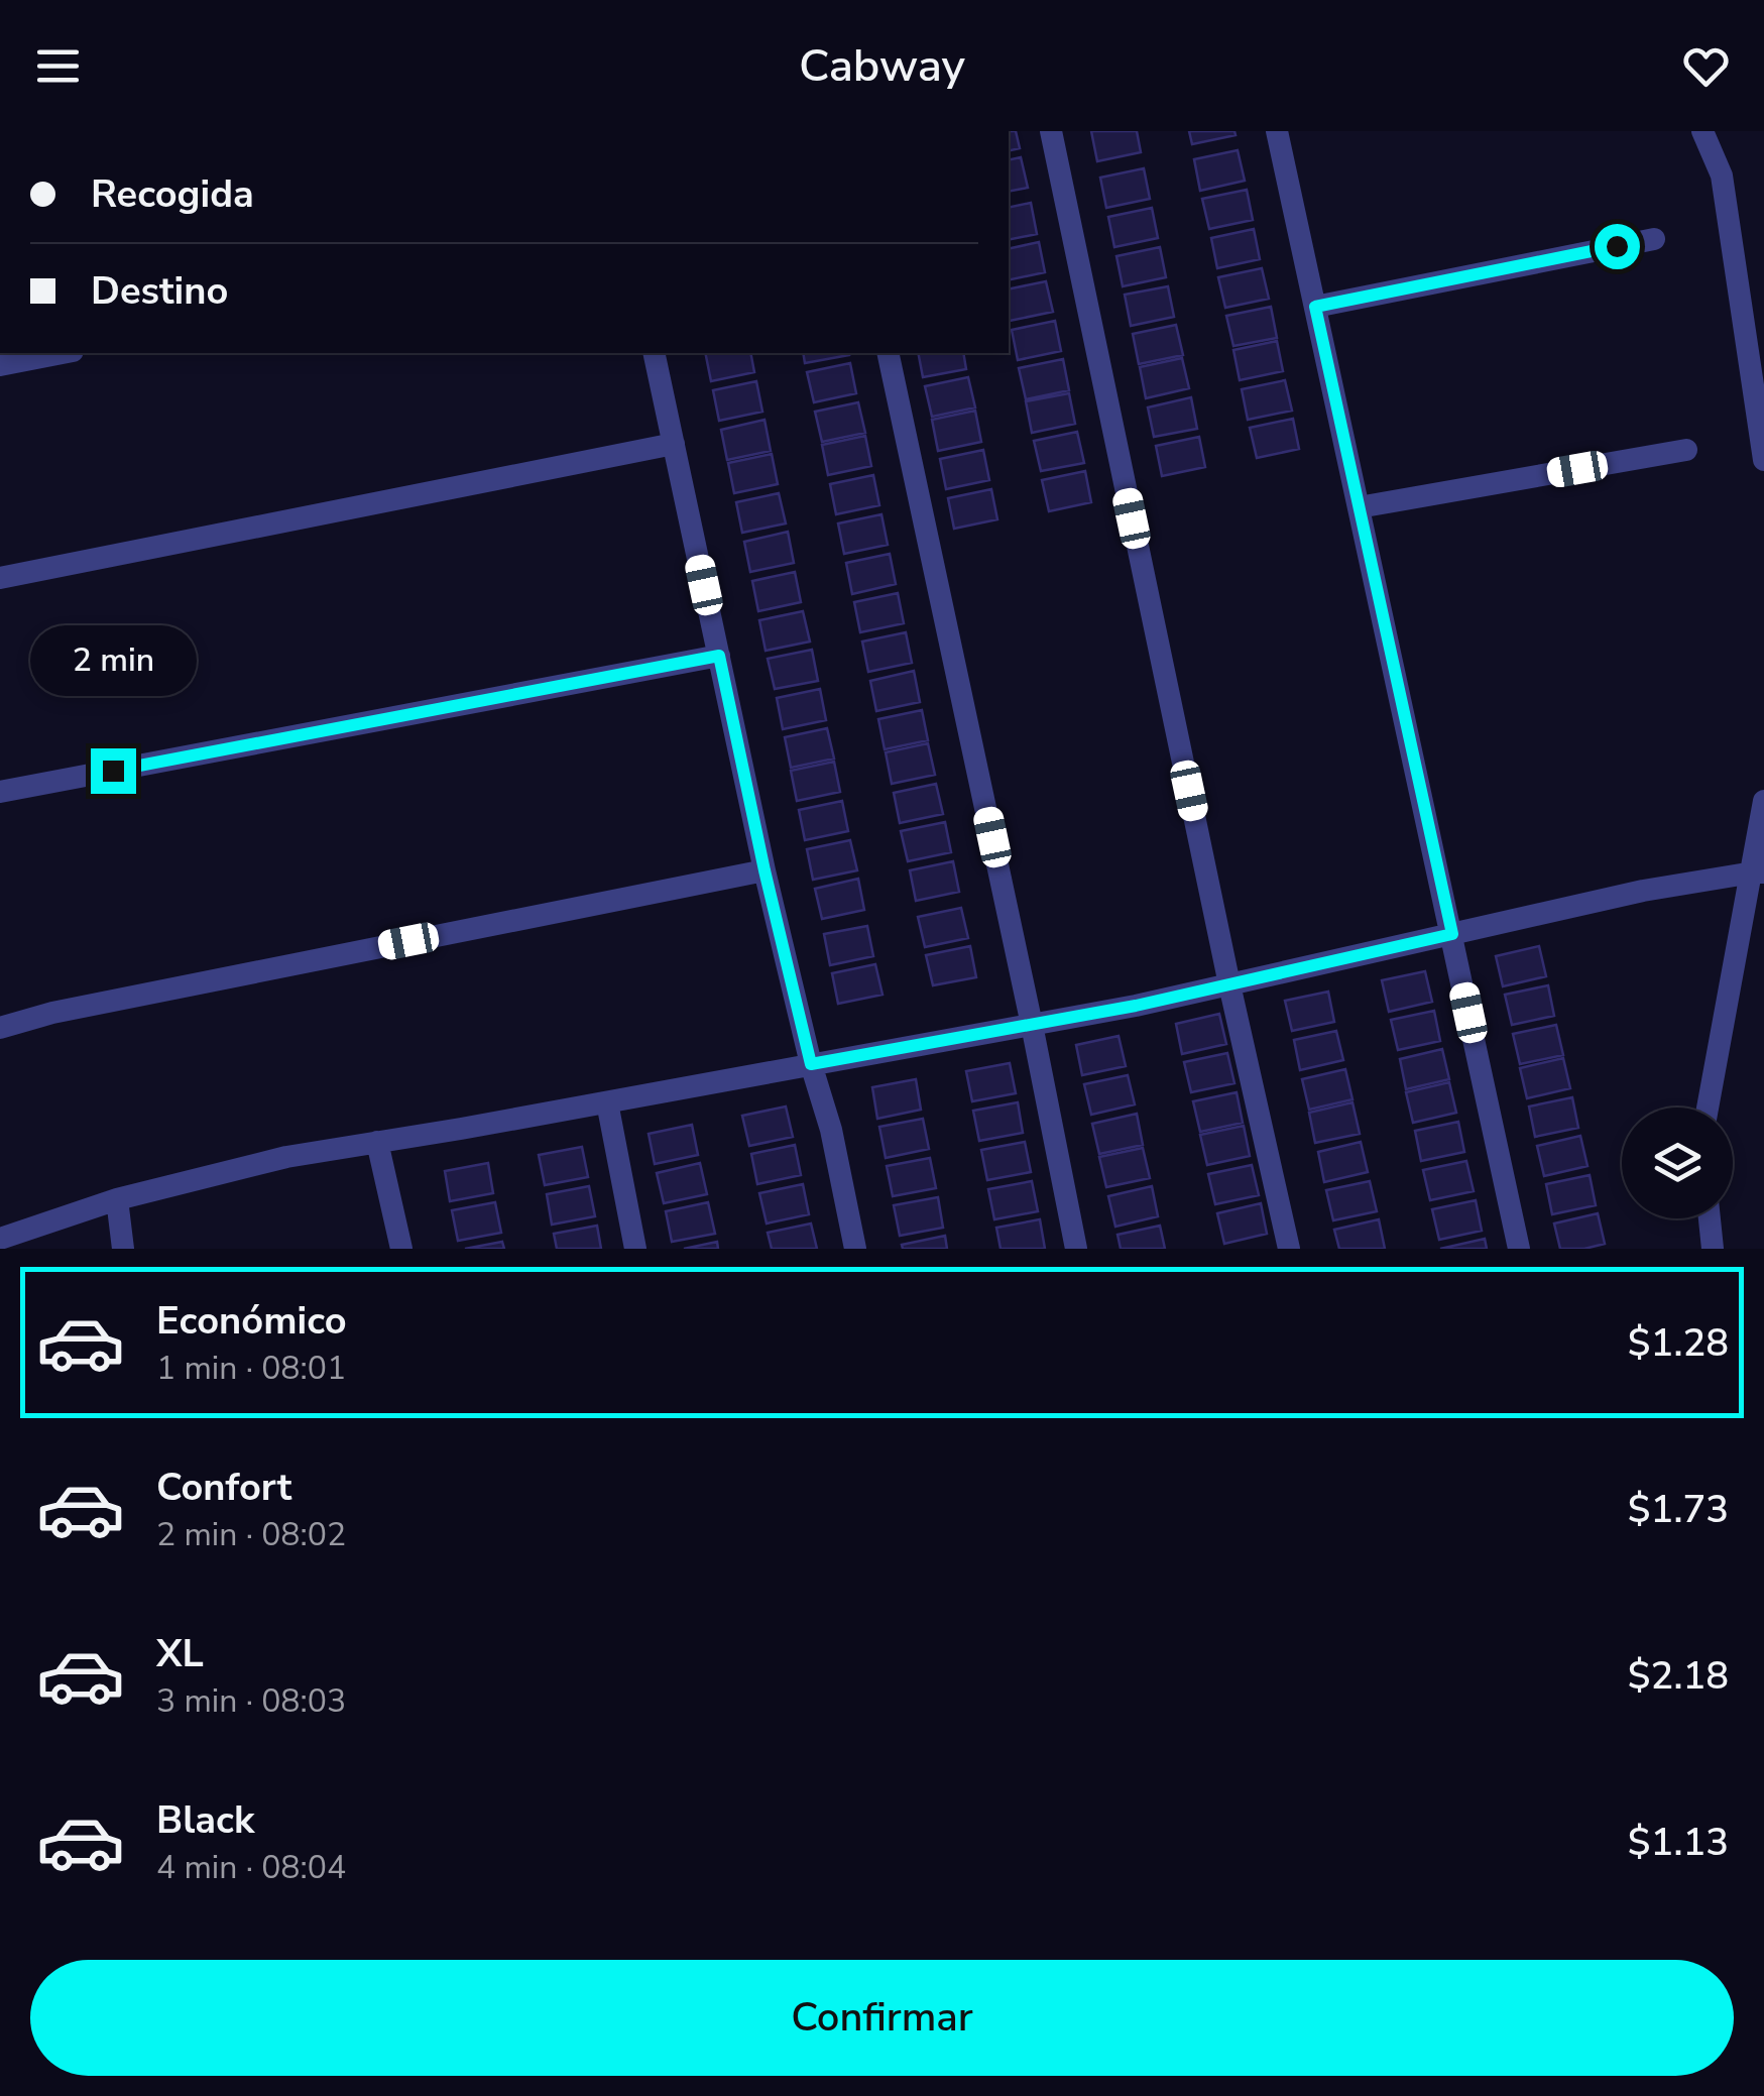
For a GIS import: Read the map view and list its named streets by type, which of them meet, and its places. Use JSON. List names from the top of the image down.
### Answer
{
  "page": {
    "header": "Cabway",
    "banner": ["Recogida", "Destino"],
    "bubble": "2 min",
    "list": [
      {
        "name": "Económico",
        "note": "1 min · 08:01",
        "value": "$1.28"
      },
      {
        "name": "Confort",
        "note": "2 min · 08:02",
        "value": "$1.73"
      },
      {
        "name": "XL",
        "note": "3 min · 08:03",
        "value": "$2.18"
      },
      {
        "name": "Black",
        "note": "4 min · 08:04",
        "value": "$1.13"
      }
    ],
    "buttons": "Confirmar"
  }
}
